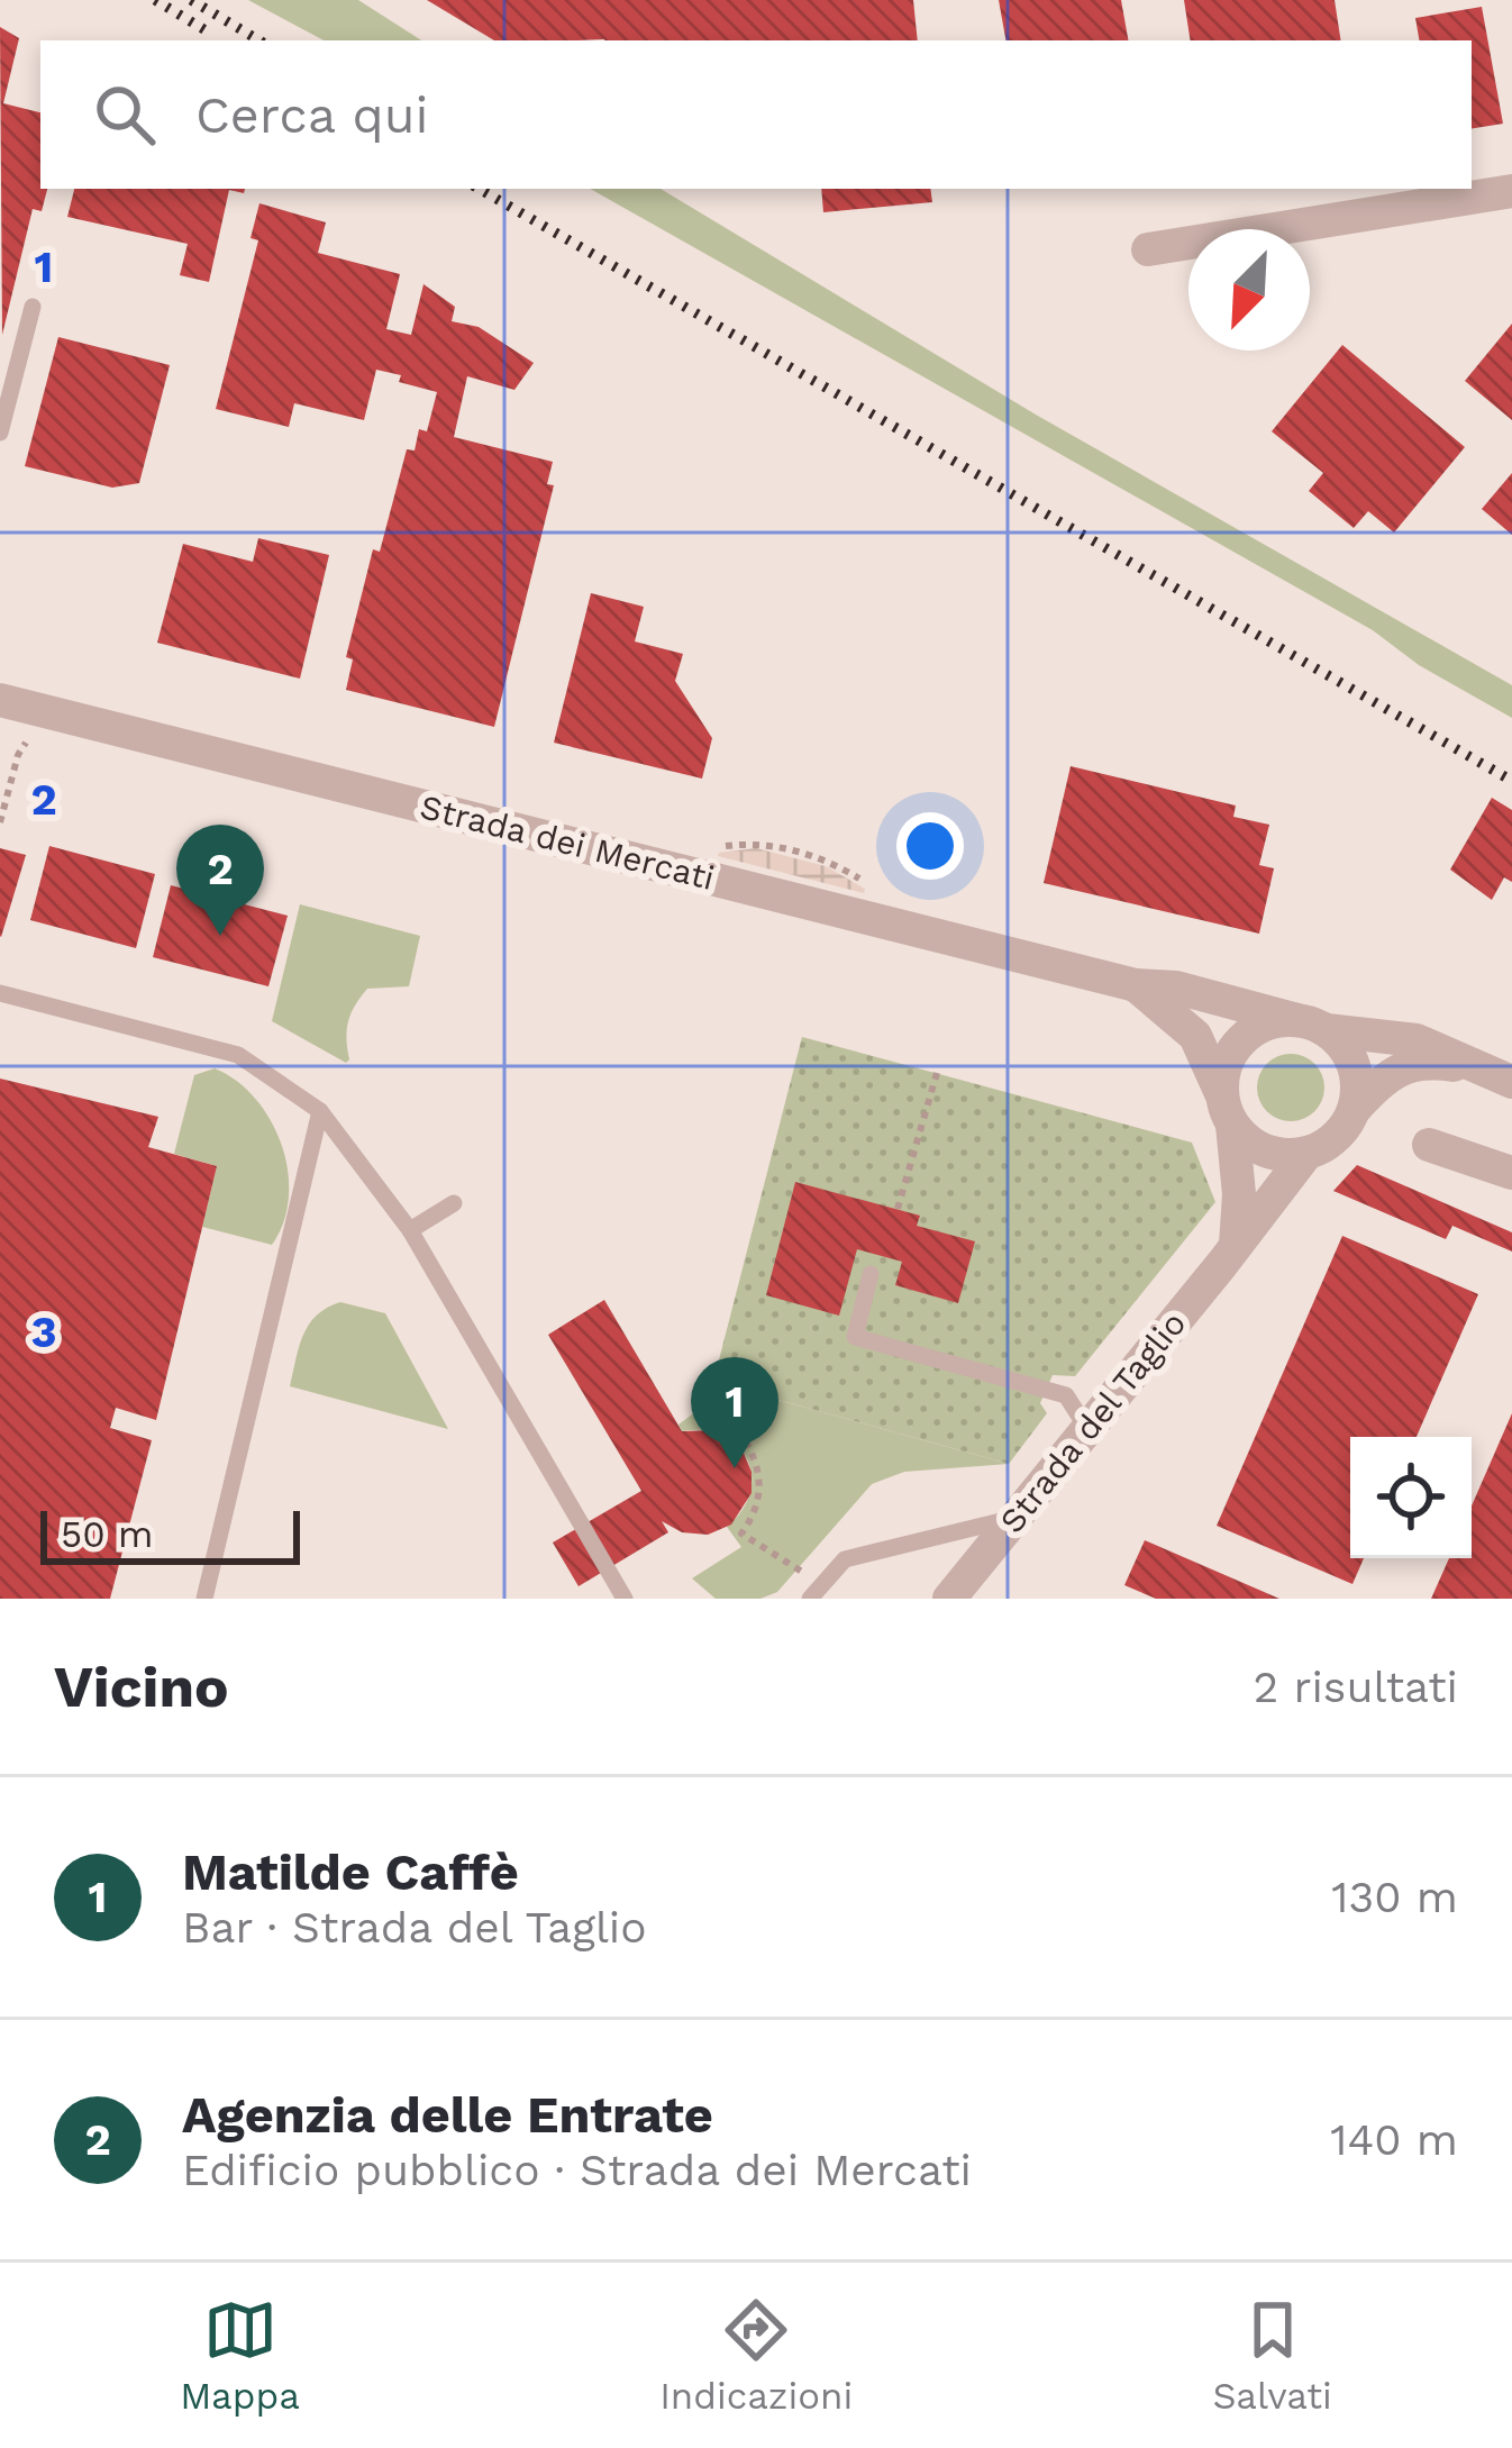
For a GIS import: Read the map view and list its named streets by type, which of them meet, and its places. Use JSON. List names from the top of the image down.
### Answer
{
  "streets": {
    "street": ["Strada dei Mercati", "Strada del Taglio"]
  },
  "crossings": [
    ["Strada dei Mercati", "Strada del Taglio"]
  ],
  "scale_bar": "50 m",
  "north": "bottom left",
  "page": {
    "search": "Cerca qui",
    "pins": ["2", "1"],
    "scale": "50 m",
    "heading": ["Vicino", "2 risultati"],
    "list": [
      {
        "mark": "1",
        "name": "Matilde Caffè",
        "note": "Bar · Strada del Taglio",
        "value": "130 m"
      },
      {
        "mark": "2",
        "name": "Agenzia delle Entrate",
        "note": "Edificio pubblico · Strada dei Mercati",
        "value": "140 m"
      }
    ],
    "nav": ["Mappa", "Indicazioni", "Salvati"]
  },
  "grid": {
    "rows": ["1", "2", "3"]
  }
}
